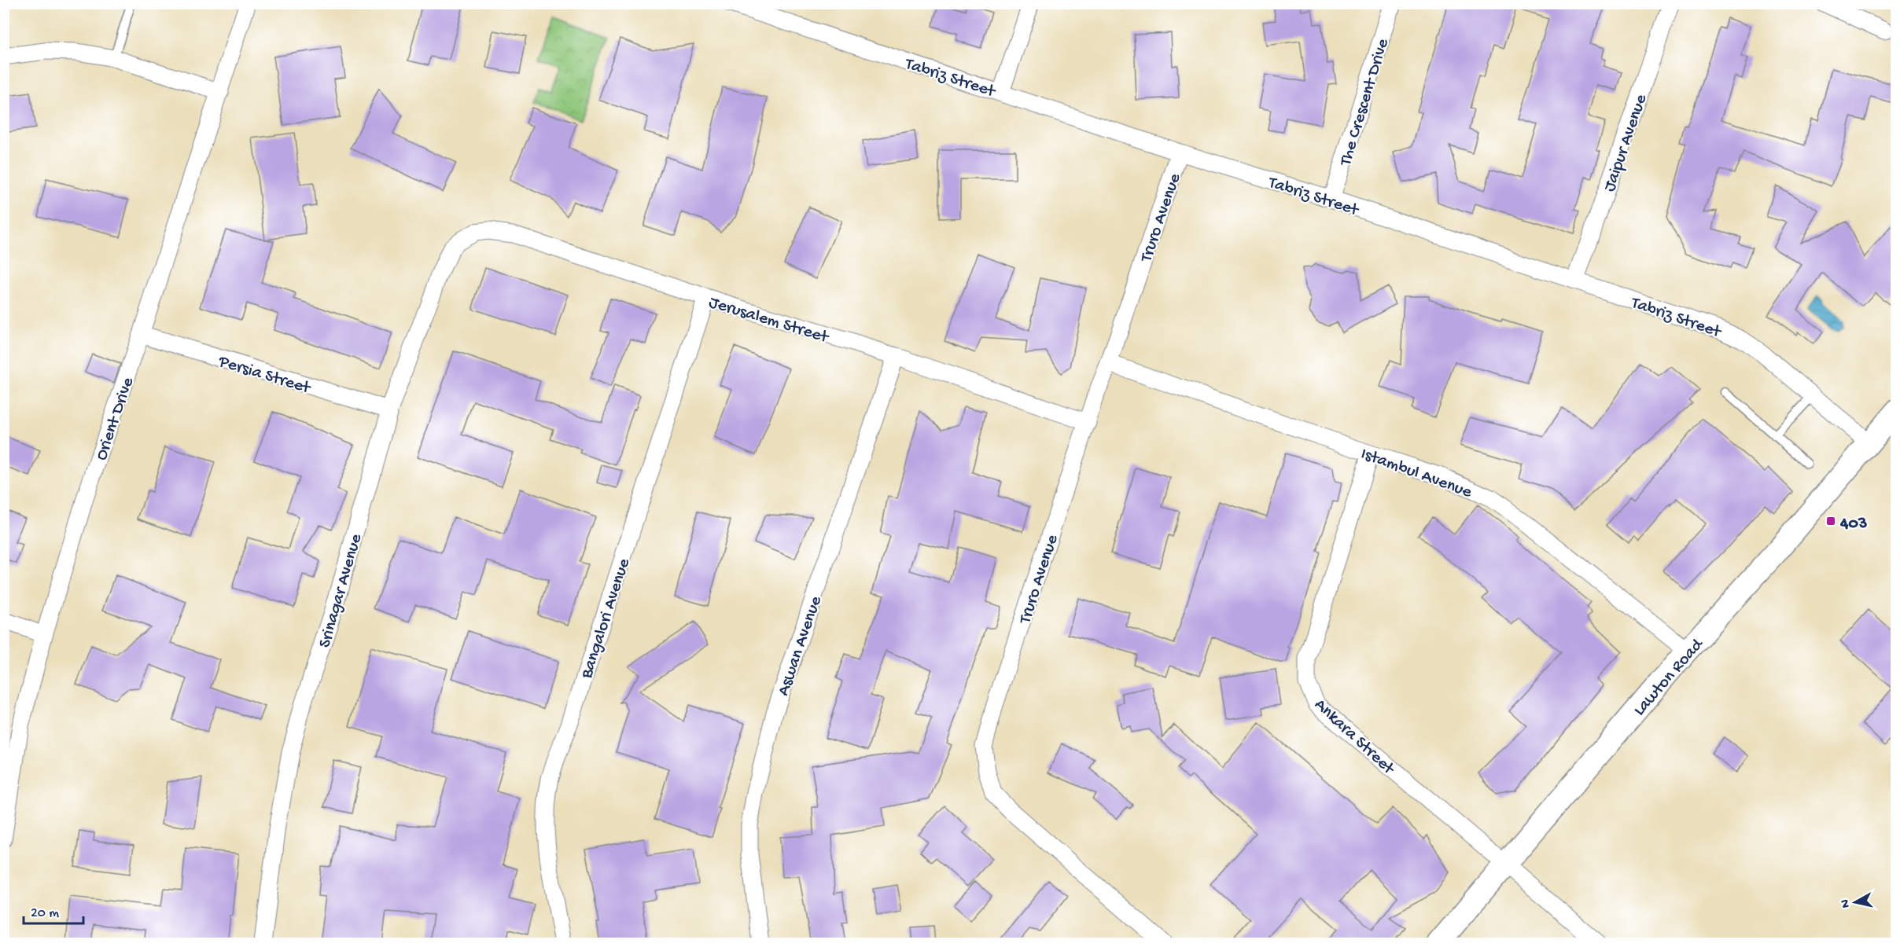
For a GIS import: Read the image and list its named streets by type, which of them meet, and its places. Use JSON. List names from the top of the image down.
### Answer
{
  "streets": {
    "street": [
      "Tabriz Street",
      "The Crescent Drive",
      "Jaipur Avenue",
      "Truro Avenue",
      "Jerusalem Street",
      "Persia Street",
      "Orient Drive",
      "Istambul Avenue",
      "Srinagar Avenue",
      "Bangalori Avenue",
      "Aswan Avenue",
      "Lawton Road",
      "Ankara Street"
    ]
  },
  "crossings": [
    ["Tabriz Street", "The Crescent Drive"],
    ["Tabriz Street", "Jaipur Avenue"],
    ["Tabriz Street", "Truro Avenue"],
    ["Tabriz Street", "Lawton Road"],
    ["Truro Avenue", "Jerusalem Street"],
    ["Truro Avenue", "Istambul Avenue"],
    ["Jerusalem Street", "Srinagar Avenue"],
    ["Jerusalem Street", "Bangalori Avenue"],
    ["Jerusalem Street", "Aswan Avenue"],
    ["Persia Street", "Orient Drive"],
    ["Persia Street", "Srinagar Avenue"],
    ["Istambul Avenue", "Lawton Road"],
    ["Istambul Avenue", "Ankara Street"],
    ["Lawton Road", "Ankara Street"]
  ],
  "places": {
    "transit": ["403"]
  },
  "scale_bar": "20 m",
  "north": "left"
}
